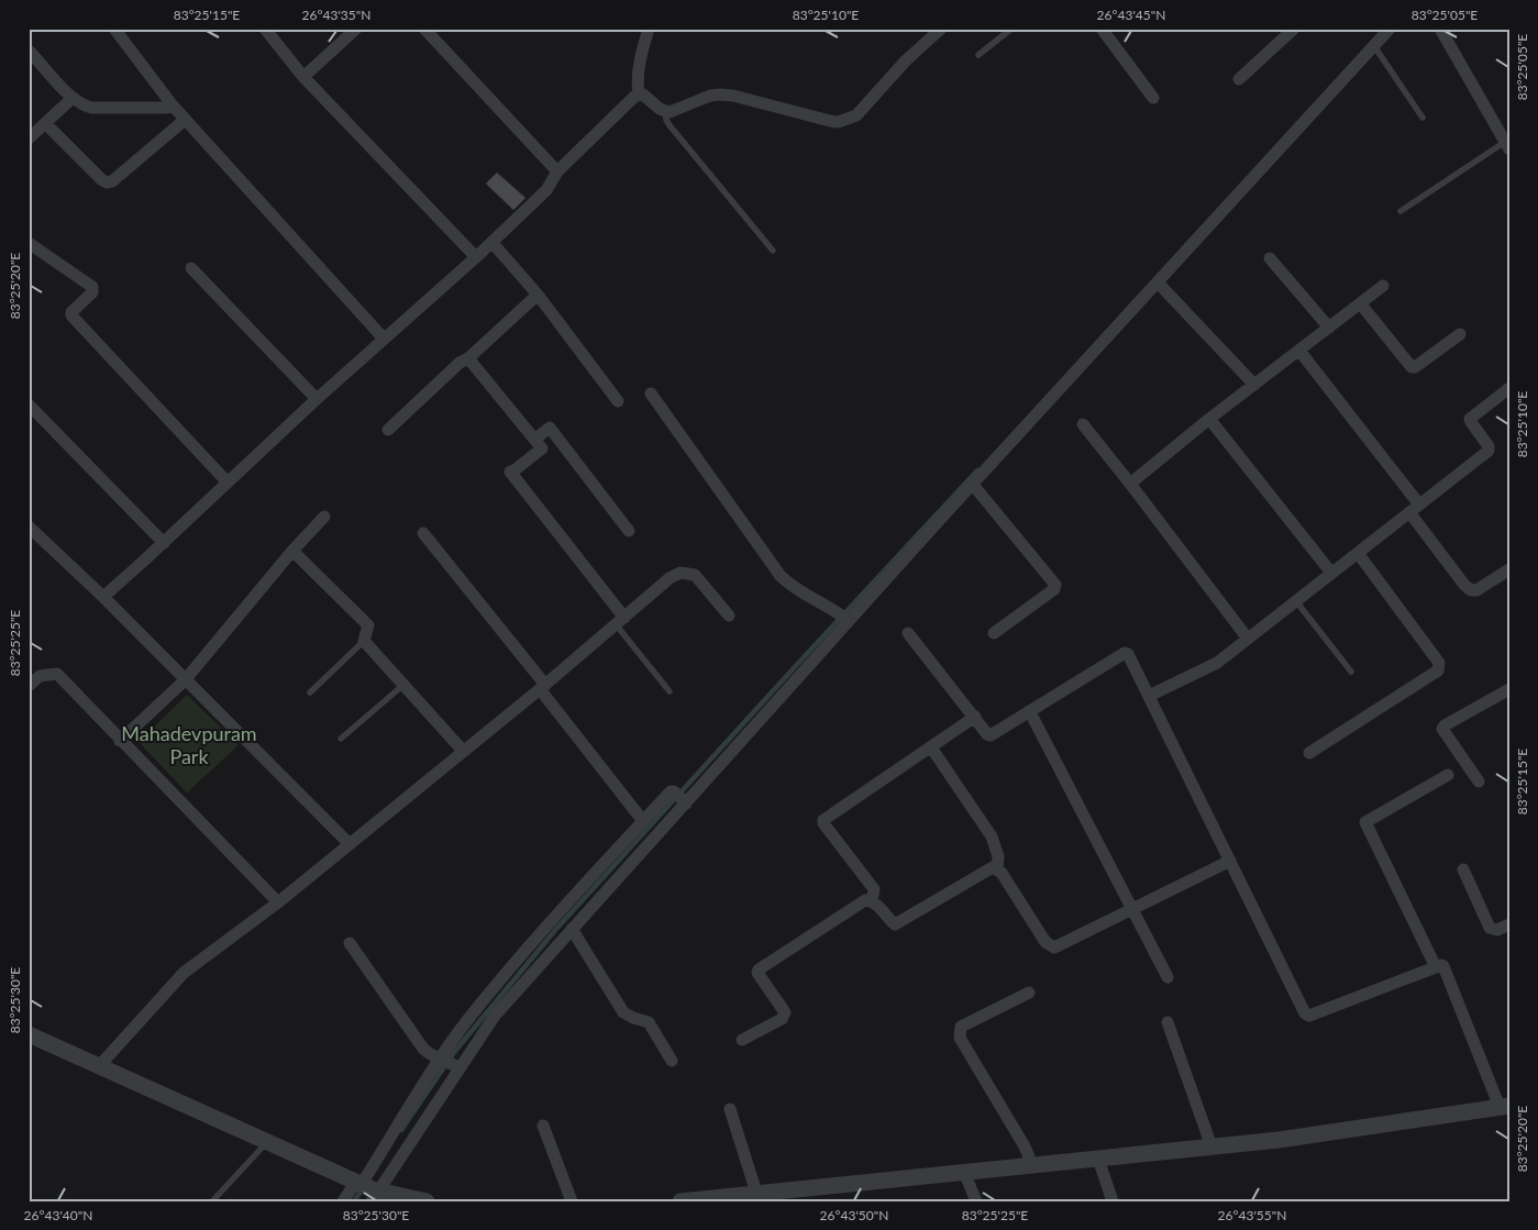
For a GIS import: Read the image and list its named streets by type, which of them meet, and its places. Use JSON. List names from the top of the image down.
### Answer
{
  "parks": ["Mahadevpuram Park"],
  "coordinates": [
    "83°25'15\"E",
    "26°43'35\"N",
    "83°25'10\"E",
    "26°43'45\"N",
    "83°25'05\"E",
    "83°25'20\"E",
    "83°25'25\"E",
    "83°25'30\"E",
    "26°43'40\"N",
    "26°43'50\"N",
    "26°43'55\"N"
  ]
}
